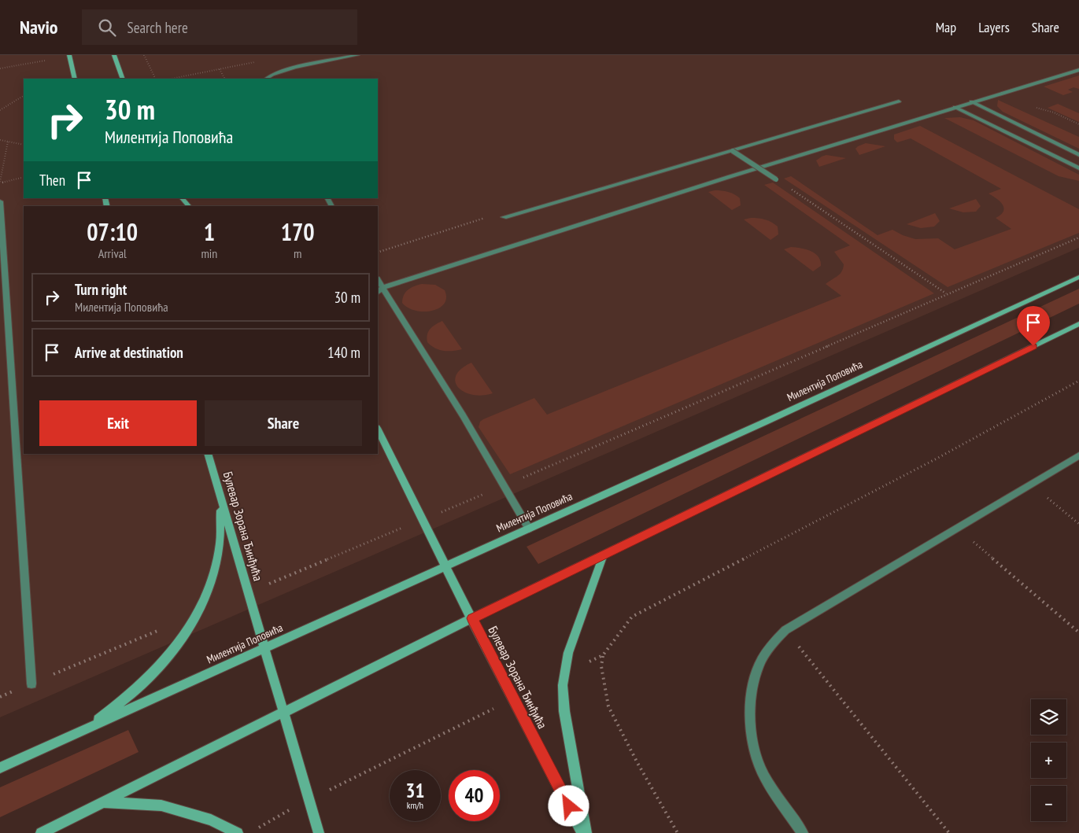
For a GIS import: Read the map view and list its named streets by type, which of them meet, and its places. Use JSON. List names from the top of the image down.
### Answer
{
  "streets": {
    "street": ["Милентија Поповића", "Булевар Зорана Ђинђића"]
  },
  "crossings": [
    ["Милентија Поповића", "Булевар Зорана Ђинђића"]
  ],
  "page": {
    "header": "Navio",
    "search": "Search here",
    "nav": ["Map", "Layers", "Share"],
    "turn": ["30 m", "Милентија Поповића"],
    "then": "Then",
    "eta": [
      "07:10",
      "Arrival",
      "1",
      "min",
      "170",
      "m"
    ],
    "list": [
      {
        "name": "Turn right",
        "note": "Милентија Поповића",
        "value": "30 m"
      },
      {
        "name": "Arrive at destination",
        "value": "140 m"
      }
    ],
    "buttons": ["Exit", "Share"],
    "map_buttons": ["+", "−"],
    "speed": "31 km/h",
    "limit": "40"
  }
}
